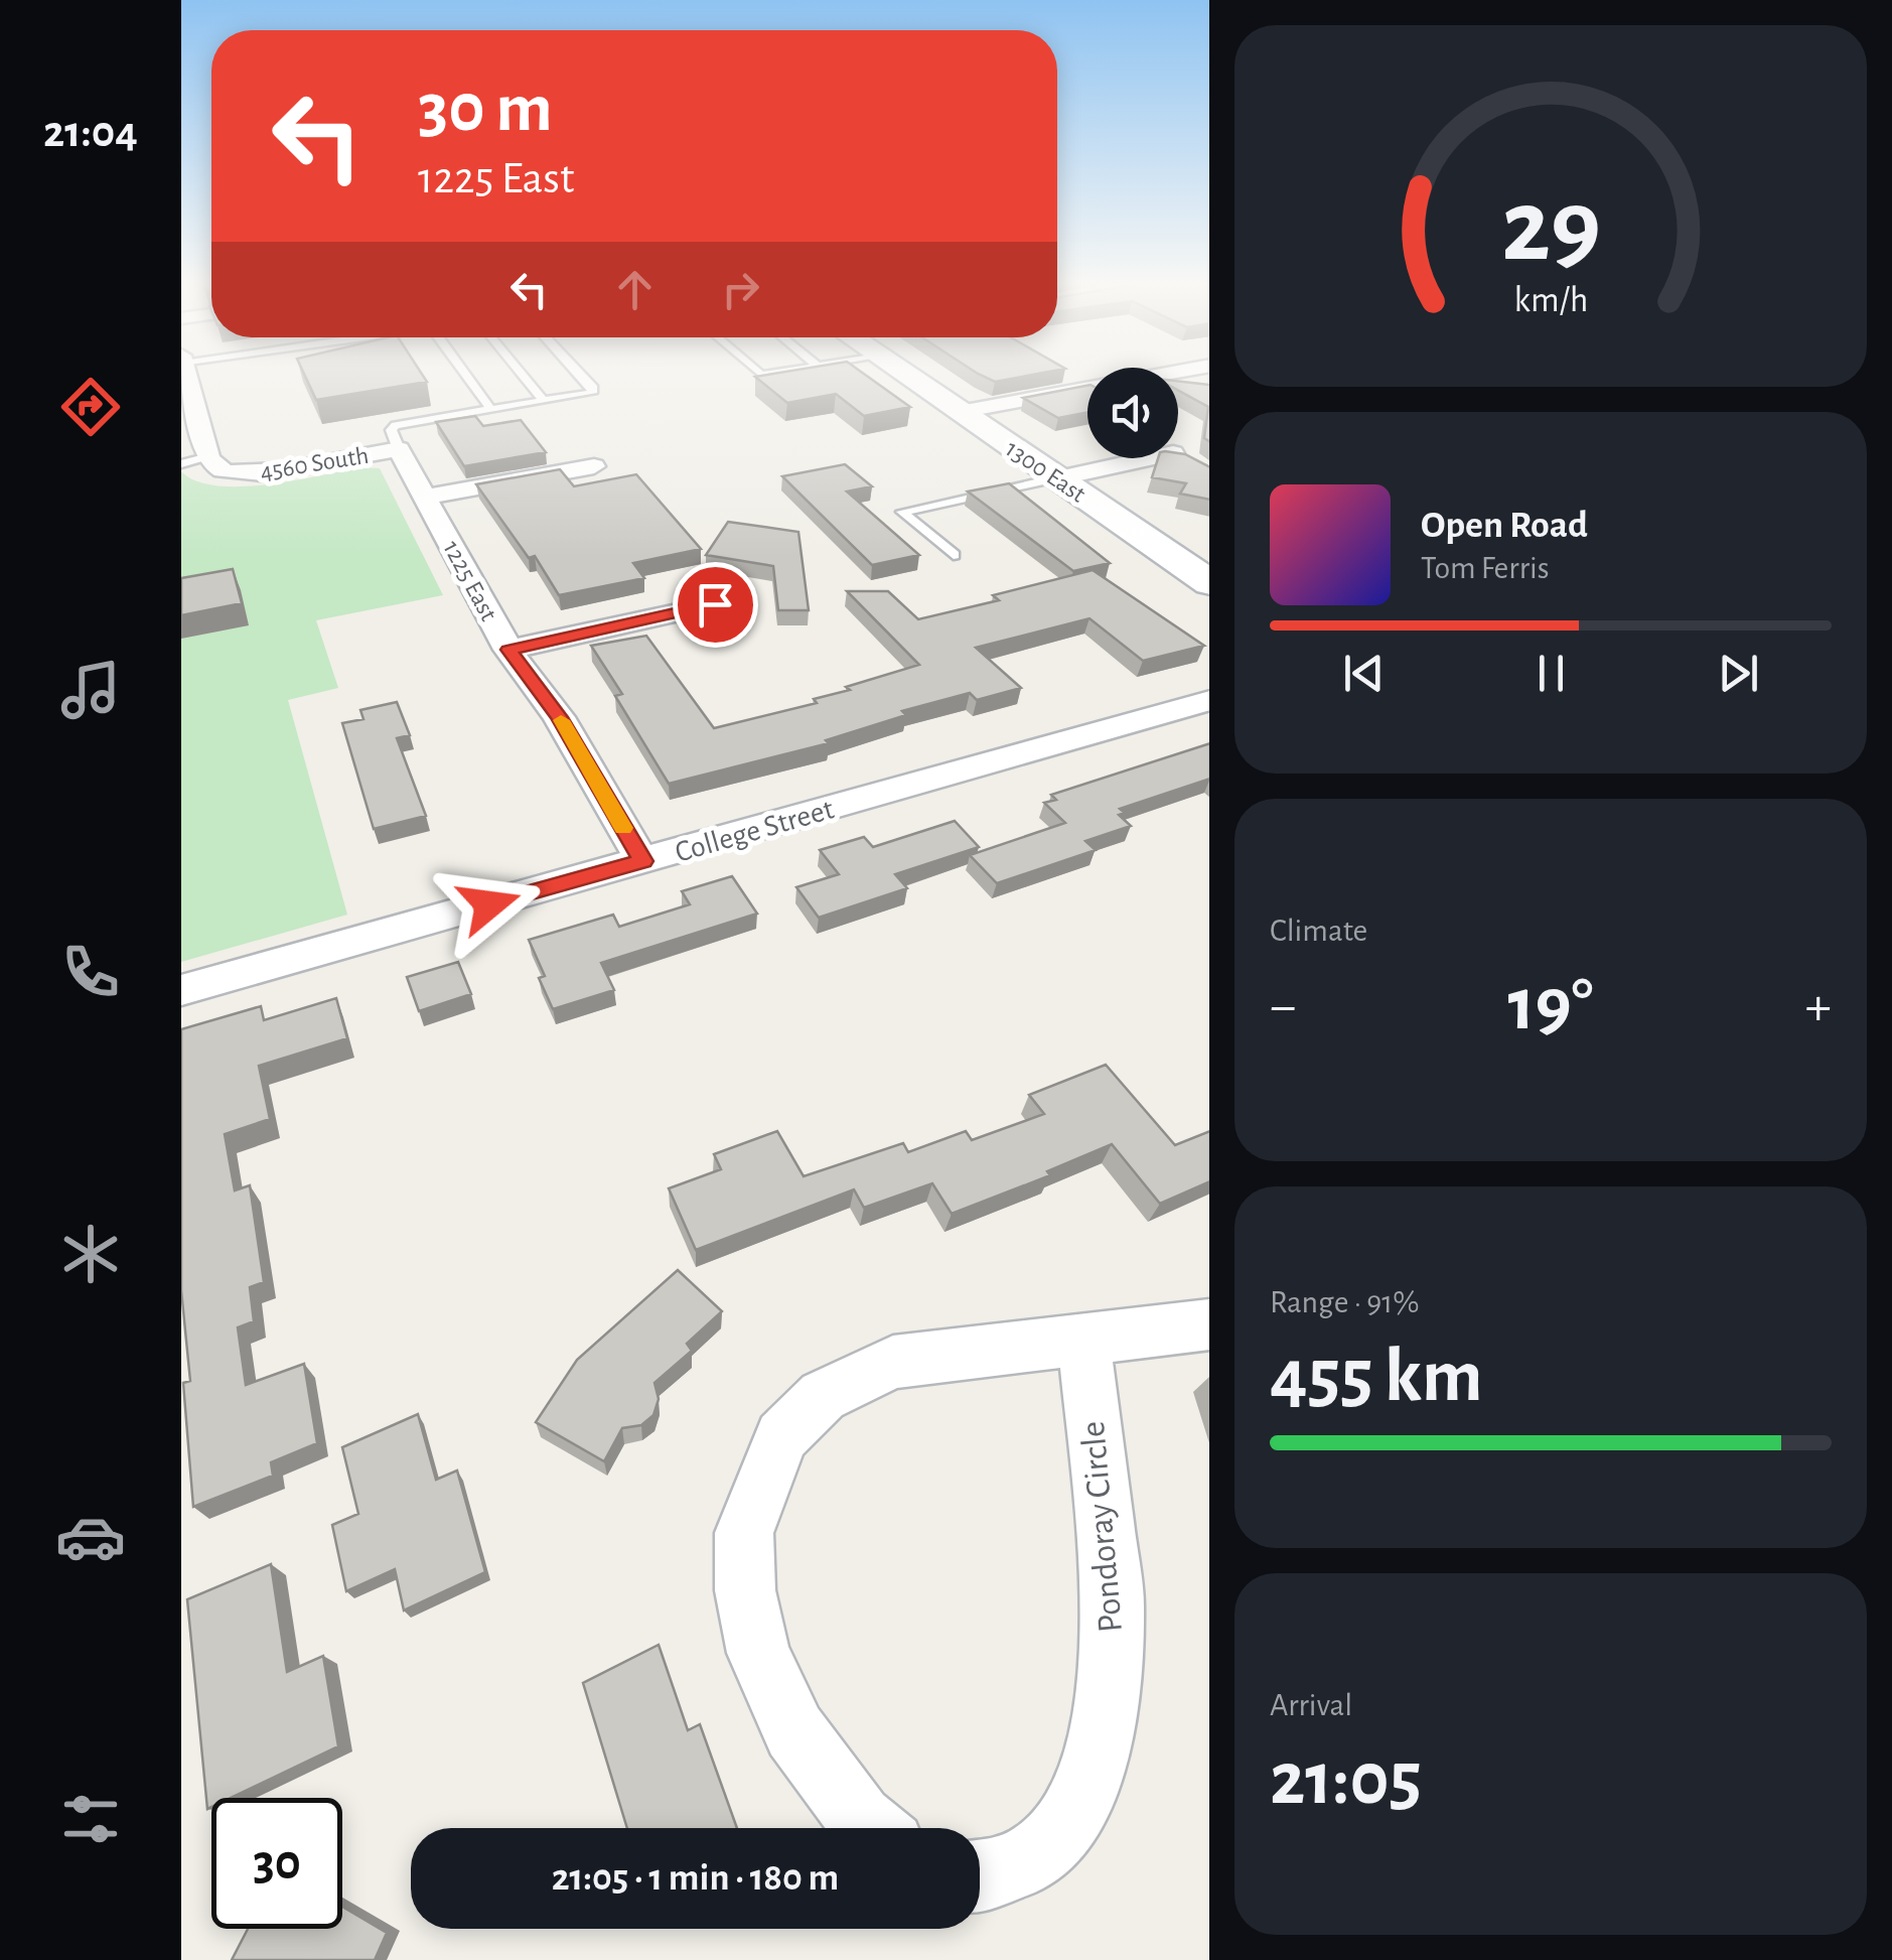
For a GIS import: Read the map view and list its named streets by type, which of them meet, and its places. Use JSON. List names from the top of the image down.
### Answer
{
  "streets": {
    "main road": ["1300 East"],
    "street": [
      "4560 South",
      "1225 East",
      "College Street",
      "Pondoray Circle"
    ]
  },
  "crossings": [
    ["4560 South", "1225 East"],
    ["1225 East", "College Street"]
  ],
  "page": {
    "tabs": "21:04",
    "turn": ["30 m", "1225 East"],
    "song": ["Open Road", "Tom Ferris"],
    "tile": [
      "Climate",
      ["Range · 91%", "455 km"],
      ["Arrival", "21:05"]
    ],
    "heat": ["−", "19°", "+"],
    "limit": "30",
    "trip": "21:05 · 1 min · 180 m",
    "gauge": ["29", "km/h"]
  }
}
